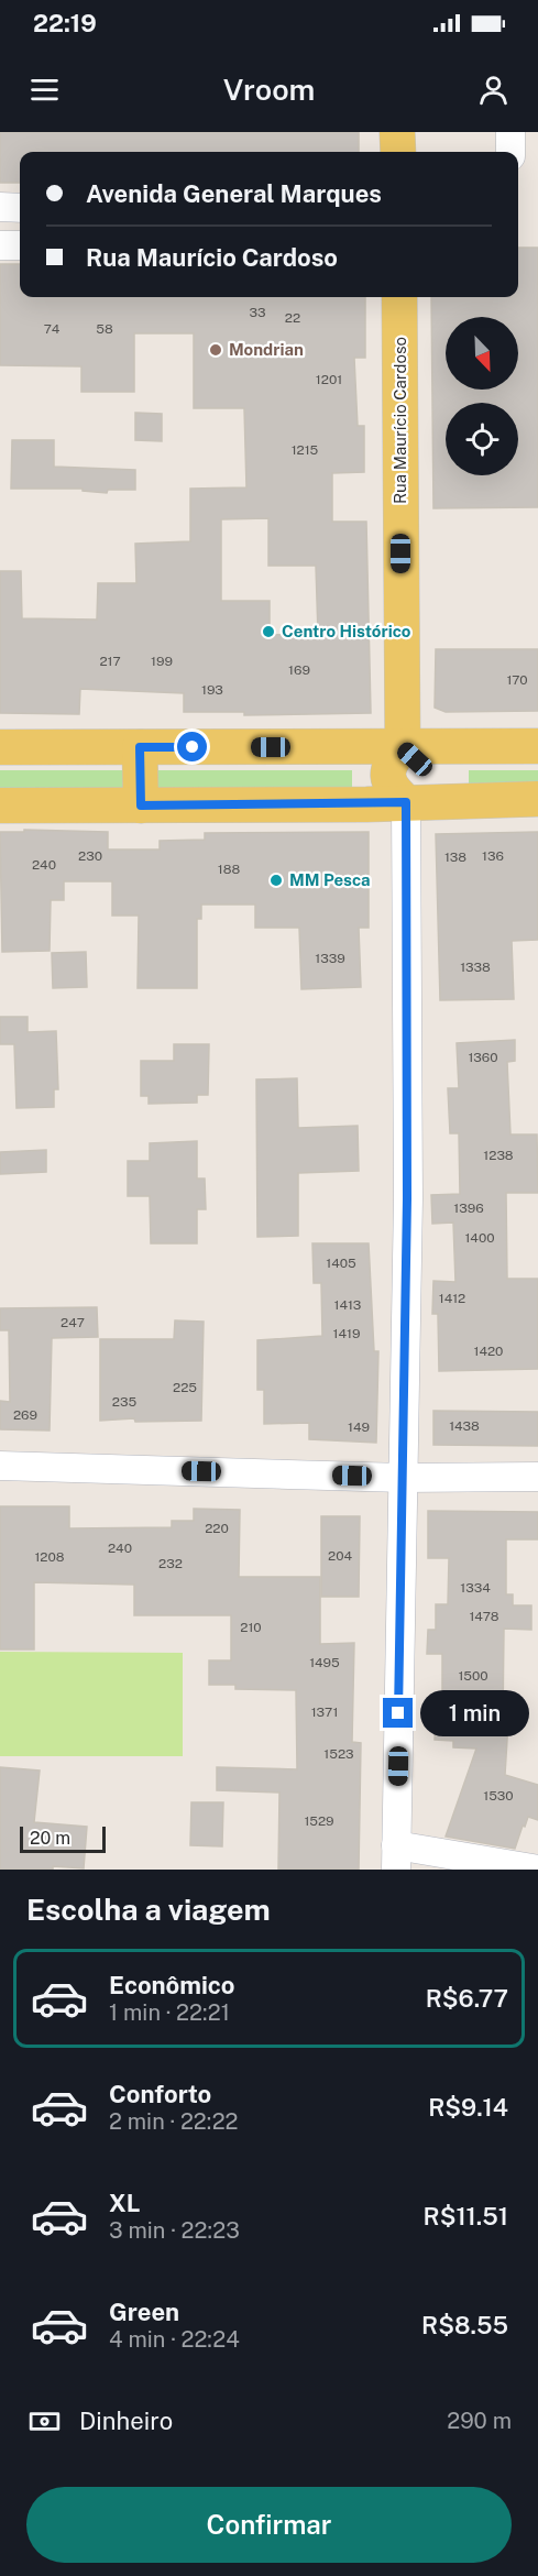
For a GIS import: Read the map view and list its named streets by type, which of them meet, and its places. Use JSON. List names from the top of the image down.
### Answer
{
  "streets": {
    "main road": ["Rua Maurício Cardoso"]
  },
  "places": ["Mondrian", "Centro Histórico", "MM Pesca"],
  "house_numbers": [
    "33",
    "22",
    "74",
    "58",
    "1201",
    "1215",
    "217",
    "199",
    "169",
    "170",
    "193",
    "230",
    "136",
    "138",
    "240",
    "188",
    "1339",
    "1338",
    "1360",
    "1238",
    "1396",
    "1400",
    "1405",
    "1412",
    "1413",
    "247",
    "1419",
    "1420",
    "225",
    "235",
    "269",
    "1438",
    "149",
    "220",
    "240",
    "204",
    "1208",
    "232",
    "1334",
    "1478",
    "210",
    "1495",
    "1500",
    "1371",
    "1523",
    "1530",
    "1529"
  ],
  "scale_bar": "20 m",
  "north": "bottom right",
  "page": {
    "status": "22:19",
    "header": "Vroom",
    "banner": ["Avenida General Marques", "Rua Maurício Cardoso"],
    "bubble": "1 min",
    "scale": "20 m",
    "heading": "Escolha a viagem",
    "list": [
      {
        "name": "Econômico",
        "note": "1 min · 22:21",
        "value": "R$6.77"
      },
      {
        "name": "Conforto",
        "note": "2 min · 22:22",
        "value": "R$9.14"
      },
      {
        "name": "XL",
        "note": "3 min · 22:23",
        "value": "R$11.51"
      },
      {
        "name": "Green",
        "note": "4 min · 22:24",
        "value": "R$8.55"
      }
    ],
    "pay": ["Dinheiro", "290 m"],
    "buttons": "Confirmar"
  }
}
